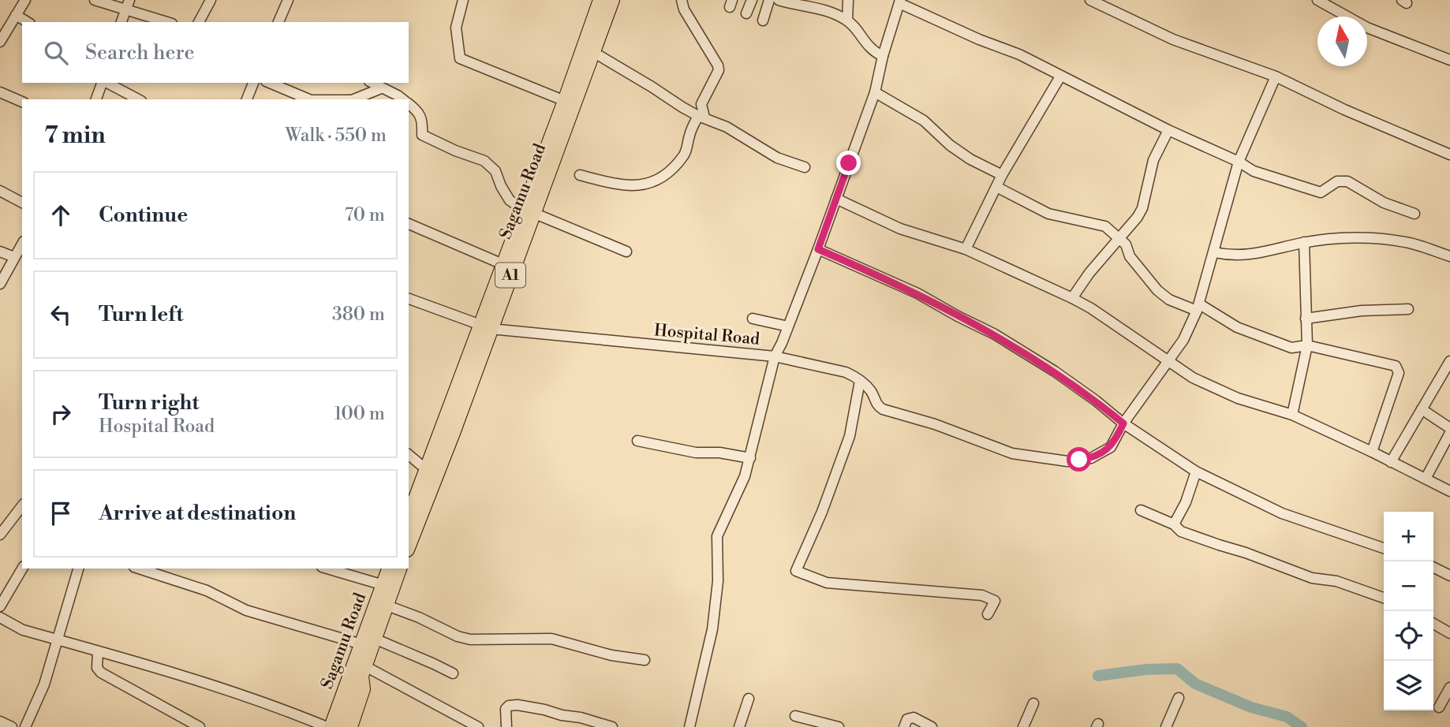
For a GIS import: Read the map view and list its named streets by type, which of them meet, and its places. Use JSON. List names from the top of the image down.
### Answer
{
  "streets": {
    "highway": ["Sagamu Road", "A1"],
    "street": ["Hospital Road"]
  },
  "crossings": [
    ["Sagamu Road", "Hospital Road"]
  ],
  "north": "top",
  "page": {
    "search": "Search here",
    "heading": ["7 min", "Walk · 550 m"],
    "list": [
      ["Continue", "70 m"],
      ["Turn left", "380 m"],
      ["Turn right", "Hospital Road", "100 m"],
      "Arrive at destination"
    ],
    "map_buttons": ["+", "−"]
  }
}
